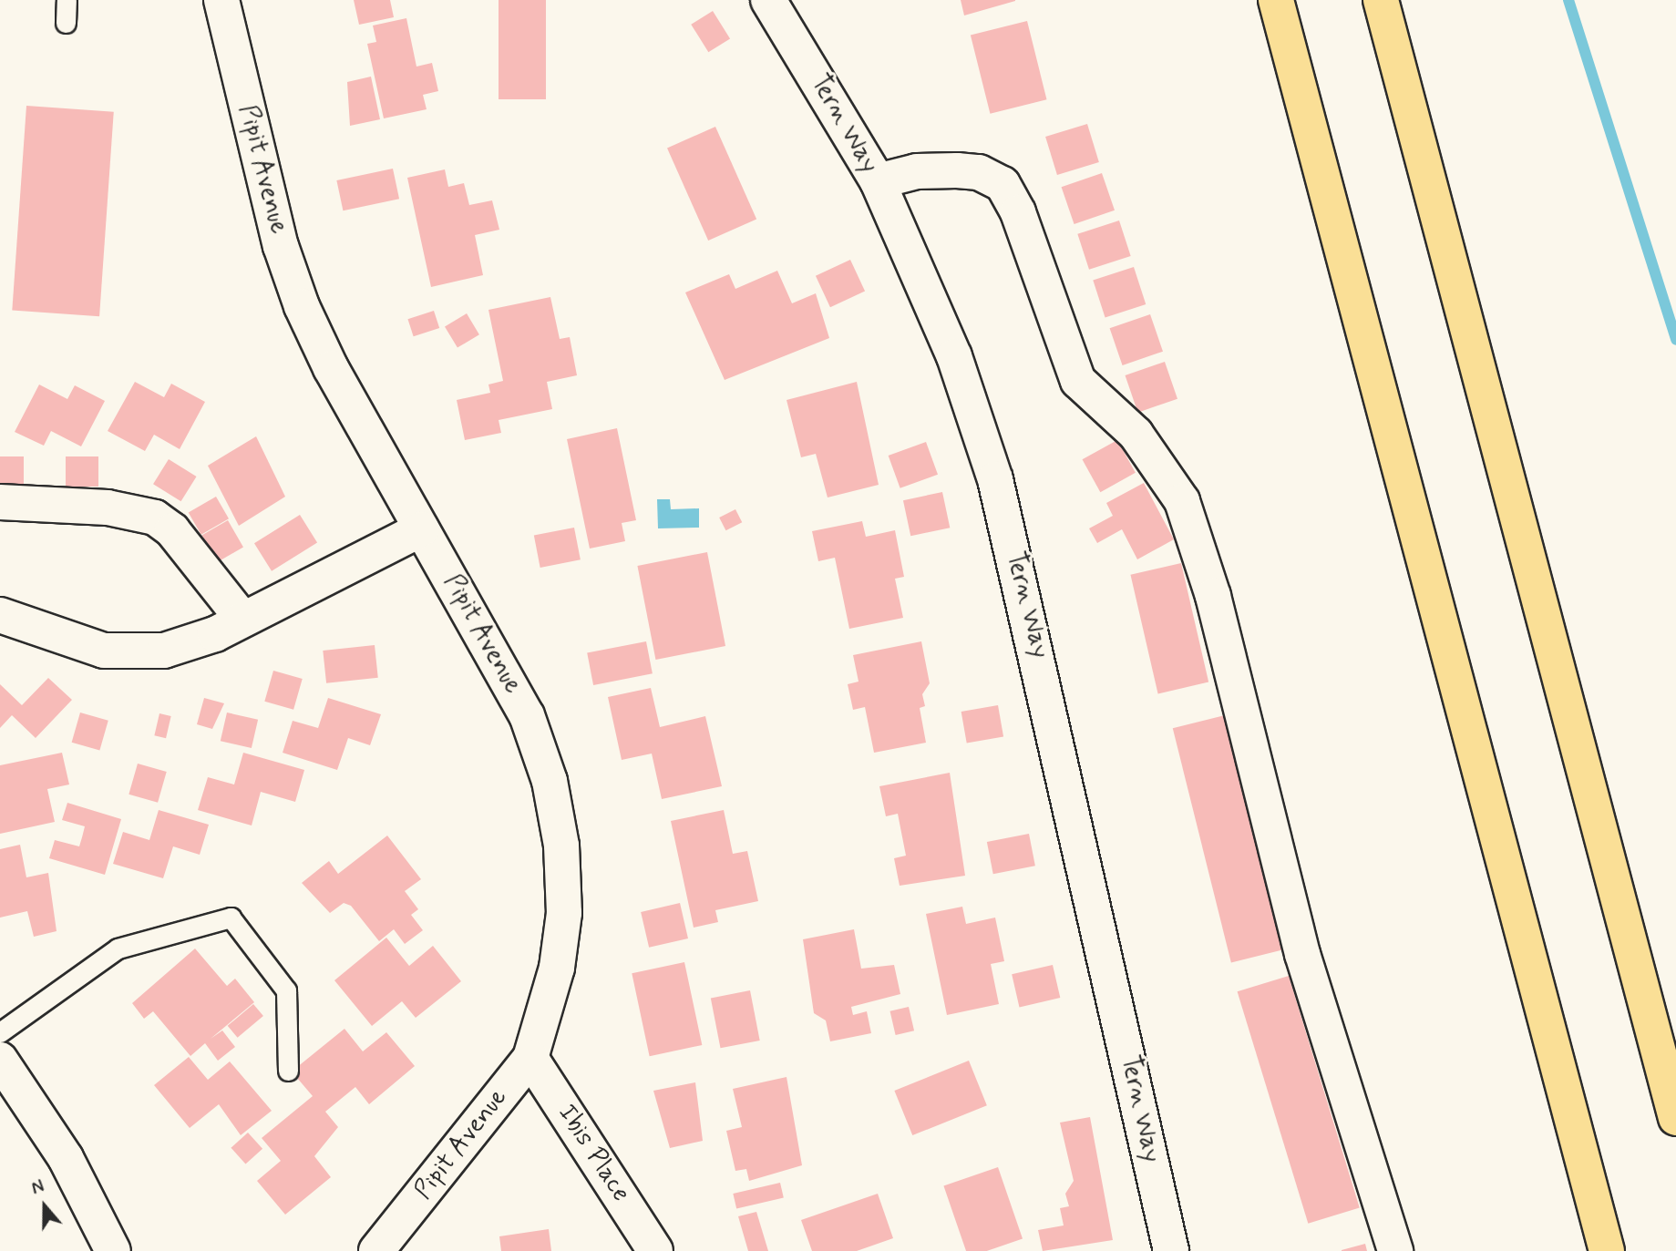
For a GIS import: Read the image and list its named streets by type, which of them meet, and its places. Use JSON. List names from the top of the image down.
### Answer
{
  "streets": {
    "street": ["Tern Way", "Pipit Avenue", "Ibis Place"]
  },
  "crossings": [
    ["Pipit Avenue", "Ibis Place"]
  ],
  "north": "top"
}
